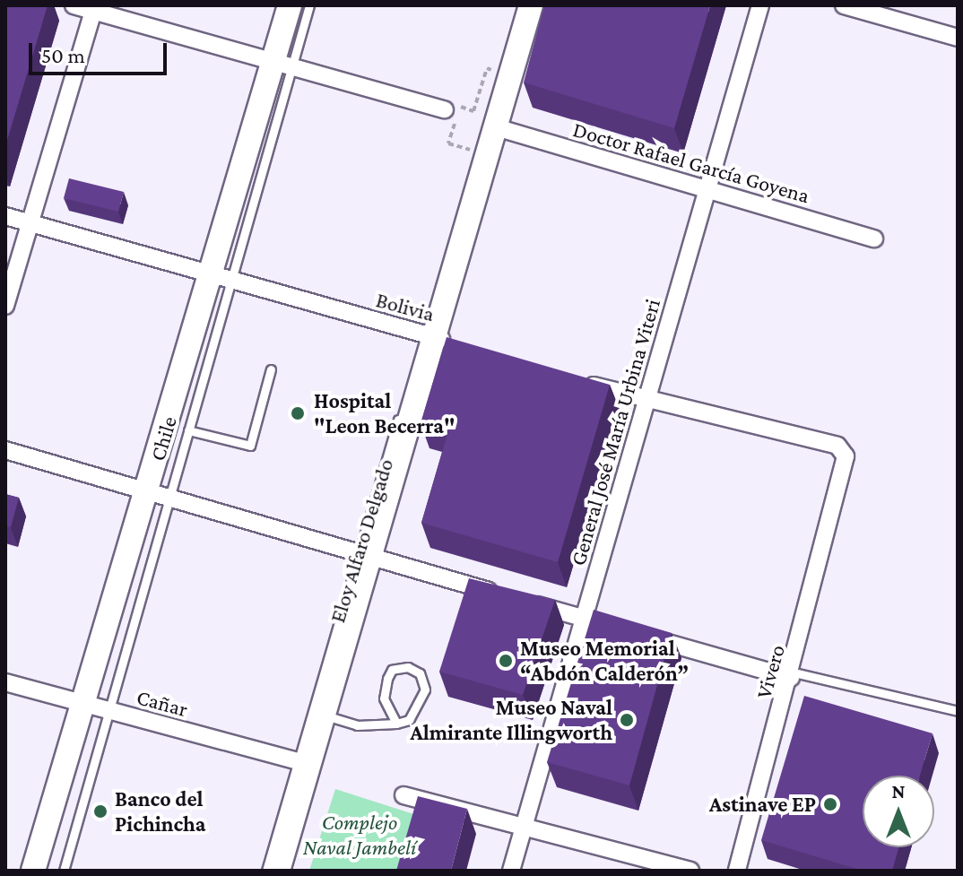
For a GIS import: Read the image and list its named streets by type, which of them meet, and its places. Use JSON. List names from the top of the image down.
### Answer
{
  "streets": {
    "main road": ["Chile", "Eloy Alfaro Delgado"],
    "street": [
      "Doctor Rafael García Goyena",
      "Bolivia",
      "General José María Urbina Viteri",
      "Vivero",
      "Cañar"
    ]
  },
  "crossings": [
    ["Doctor Rafael García Goyena", "General José María Urbina Viteri"],
    ["Doctor Rafael García Goyena", "Eloy Alfaro Delgado"],
    ["Bolivia", "Chile"],
    ["Bolivia", "Eloy Alfaro Delgado"],
    ["General José María Urbina Viteri", "Vivero"],
    ["Chile", "Cañar"],
    ["Eloy Alfaro Delgado", "Cañar"]
  ],
  "parks": ["Complejo Naval Jambelí"],
  "places": [
    "Hospital \"Leon Becerra\"",
    "Museo Memorial “Abdón Calderón”",
    "Museo Naval Almirante Illingworth",
    "Astinave EP",
    "Banco del Pichincha"
  ],
  "scale_bar": "50 m",
  "north": "top"
}
